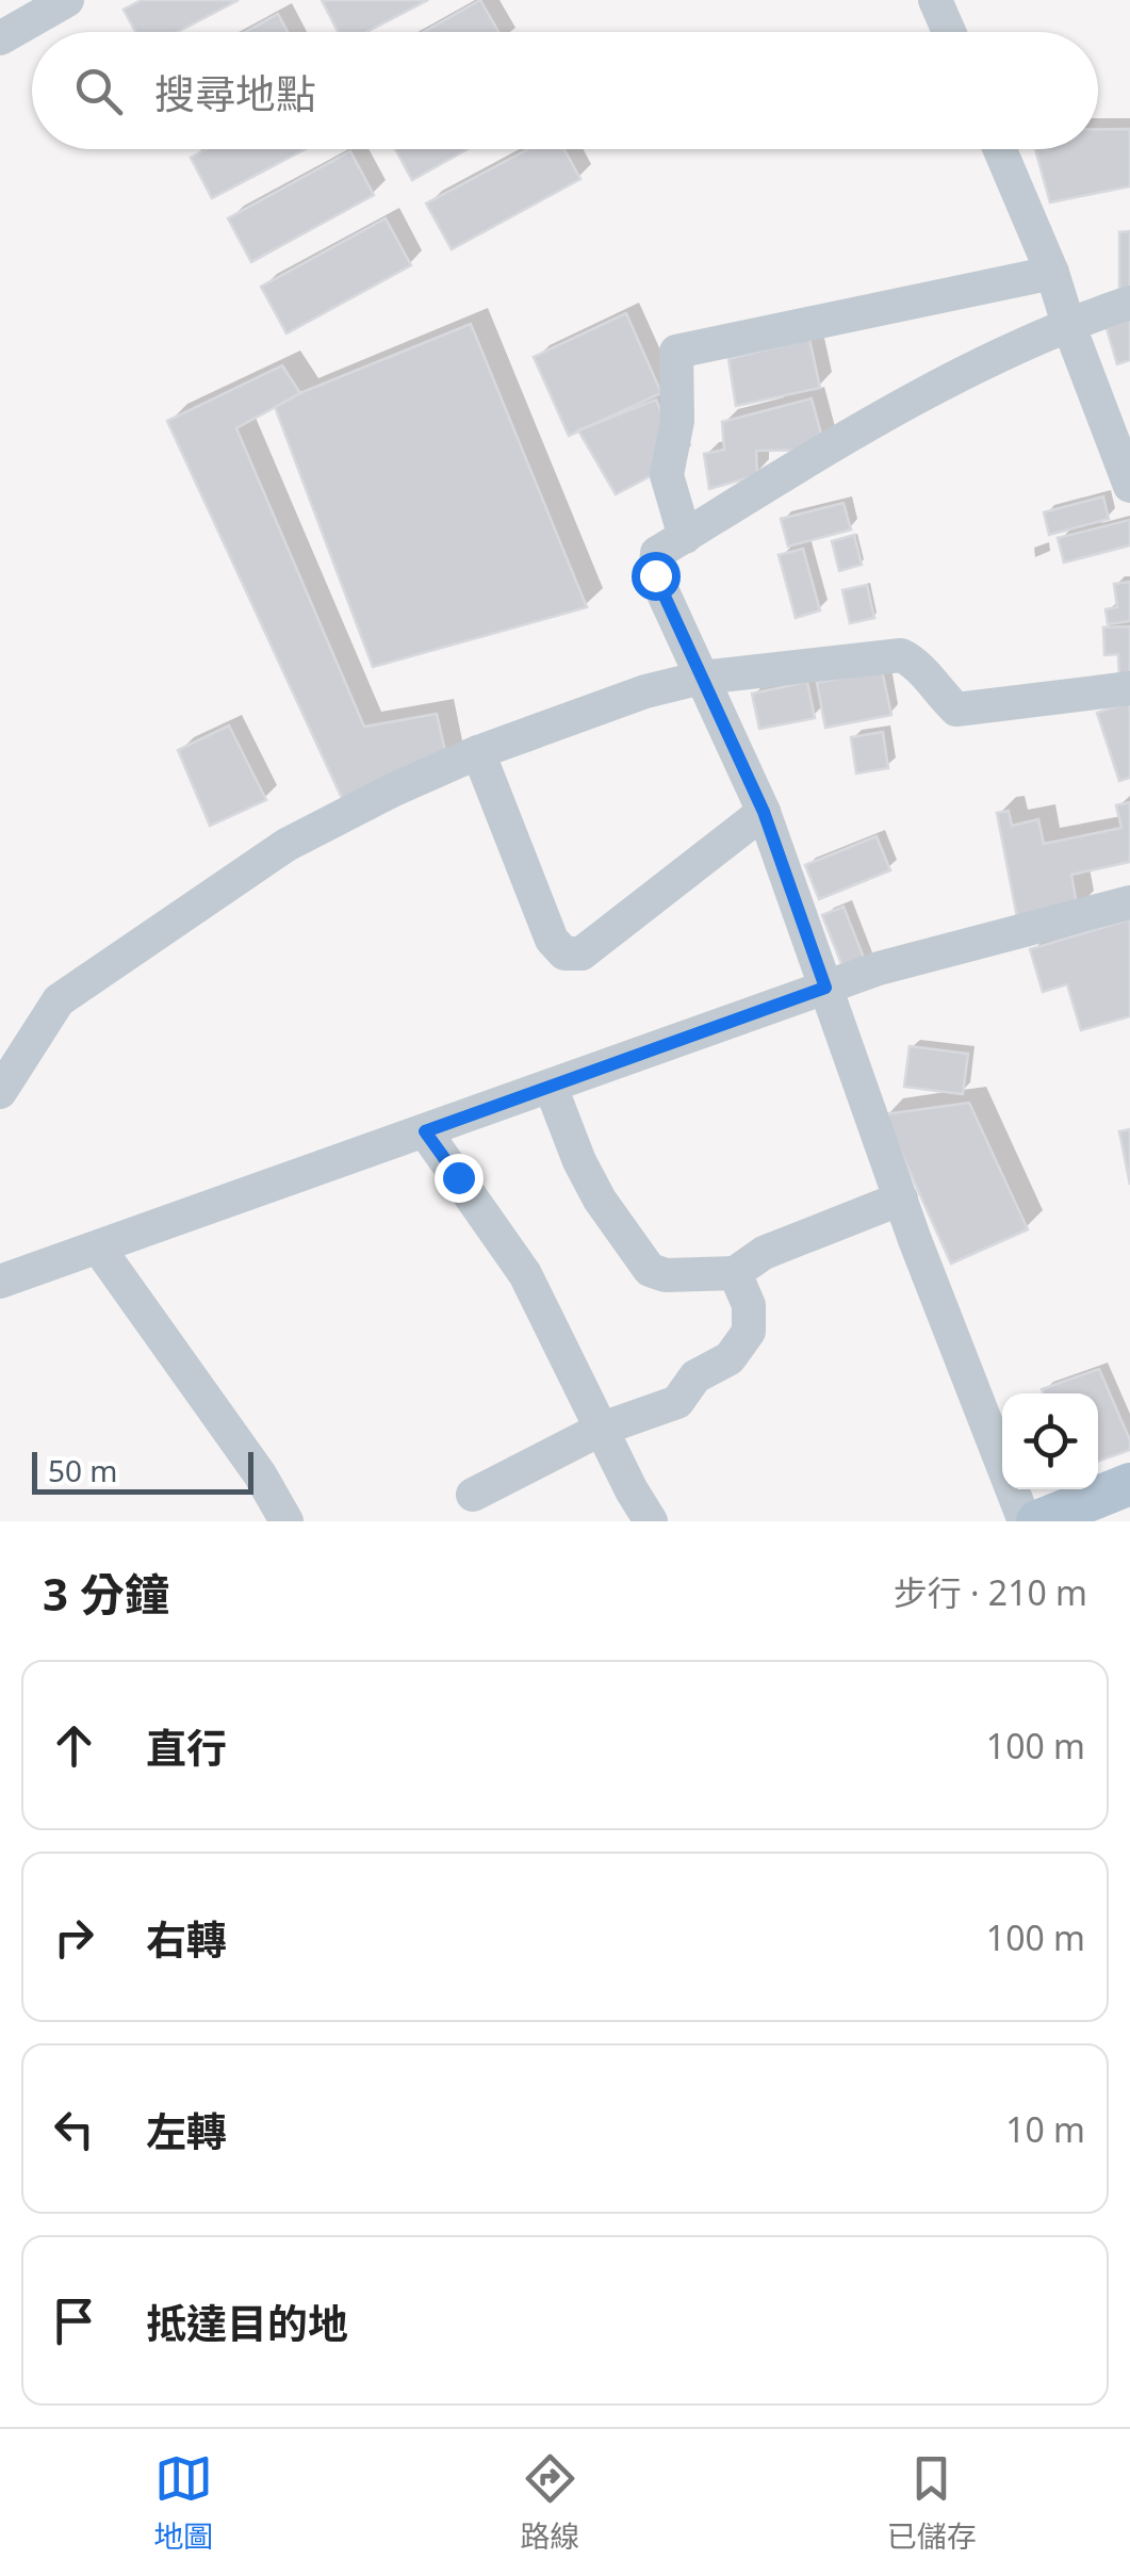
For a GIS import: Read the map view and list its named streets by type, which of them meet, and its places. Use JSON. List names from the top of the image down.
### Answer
{
  "scale_bar": "50 m",
  "page": {
    "search": "搜尋地點",
    "scale": "50 m",
    "heading": ["3 分鐘", "步行 · 210 m"],
    "list": [
      ["直行", "100 m"],
      ["右轉", "100 m"],
      ["左轉", "10 m"],
      "抵達目的地"
    ],
    "nav": ["地圖", "路線", "已儲存"]
  }
}
